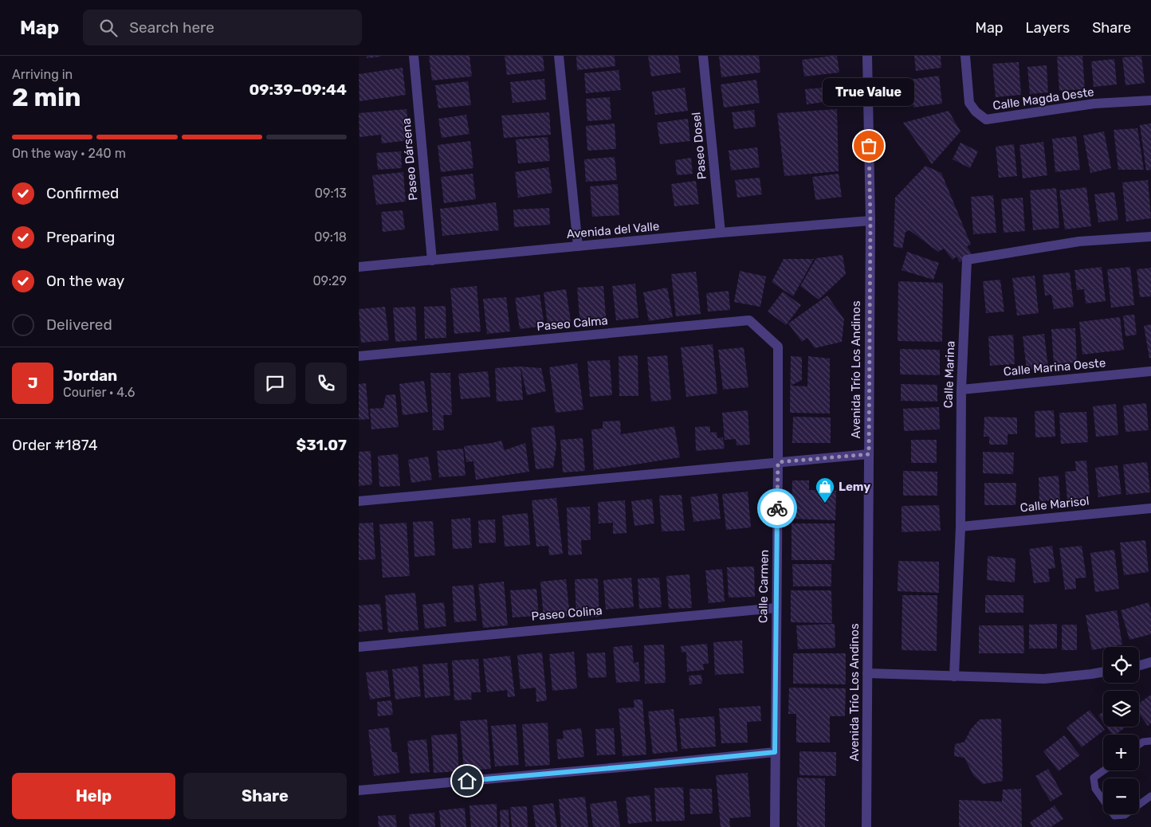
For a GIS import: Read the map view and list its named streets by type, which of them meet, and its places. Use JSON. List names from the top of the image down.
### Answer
{
  "streets": {
    "street": [
      "Calle Magda Oeste",
      "Paseo Dosel",
      "Paseo Dársena",
      "Avenida del Valle",
      "Paseo Calma",
      "Calle Marina Oeste",
      "Avenida Trío Los Andinos",
      "Calle Marina",
      "Calle Marisol",
      "Calle Carmen",
      "Paseo Colina"
    ]
  },
  "crossings": [
    ["Paseo Dosel", "Avenida del Valle"],
    ["Paseo Dársena", "Avenida del Valle"],
    ["Avenida del Valle", "Avenida Trío Los Andinos"],
    ["Paseo Calma", "Calle Carmen"],
    ["Calle Marina Oeste", "Calle Marina"],
    ["Calle Marina", "Calle Marisol"],
    ["Calle Carmen", "Paseo Colina"]
  ],
  "places": {
    "other": ["True Value"],
    "shop": ["Lemy"]
  },
  "page": {
    "header": "Map",
    "search": "Search here",
    "nav": ["Map", "Layers", "Share"],
    "heading": ["2 min", "Arriving in", "09:39–09:44"],
    "panel": [
      "Jordan",
      "Courier · 4.6",
      "Order #1874",
      "$31.07"
    ],
    "bubble": "True Value",
    "bar": "On the way · 240 m",
    "list": [
      ["Confirmed", "09:13"],
      ["Preparing", "09:18"],
      ["On the way", "09:29"],
      "Delivered"
    ],
    "round": "J",
    "map_buttons": ["+", "−"],
    "buttons": ["Help", "Share"]
  }
}
